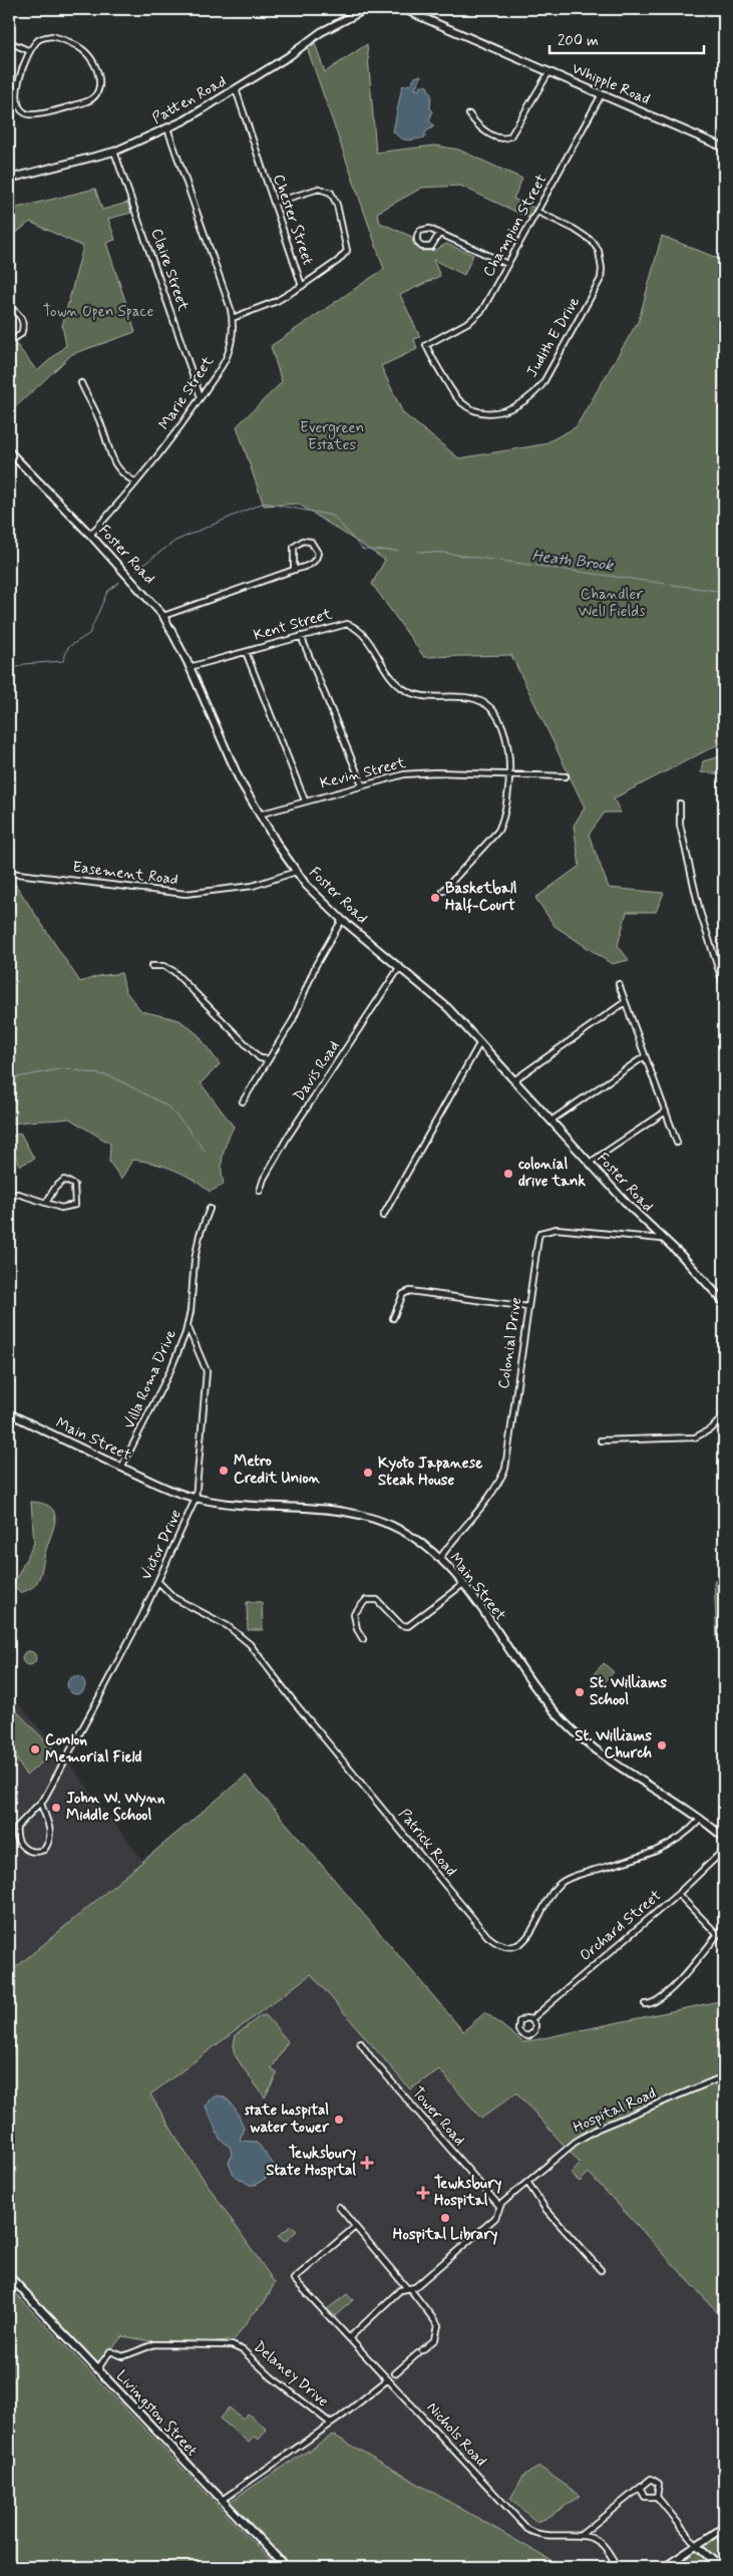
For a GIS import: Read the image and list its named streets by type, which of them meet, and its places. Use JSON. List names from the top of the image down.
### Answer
{
  "streets": {
    "street": [
      "Whipple Road",
      "Patten Road",
      "Chester Street",
      "Champion Street",
      "Claire Street",
      "Judith E Drive",
      "Marie Street",
      "Foster Road",
      "Kent Street",
      "Kevin Street",
      "Easement Road",
      "Davis Road",
      "Colonial Drive",
      "Villa Roma Drive",
      "Main Street",
      "Victor Drive",
      "Patrick Road",
      "Orchard Street",
      "Hospital Road",
      "Tower Road",
      "Delaney Drive",
      "Livingston Street",
      "Nichols Road"
    ]
  },
  "crossings": [
    ["Whipple Road", "Champion Street"],
    ["Patten Road", "Chester Street"],
    ["Patten Road", "Claire Street"],
    ["Patten Road", "Marie Street"],
    ["Chester Street", "Marie Street"],
    ["Champion Street", "Judith E Drive"],
    ["Claire Street", "Marie Street"],
    ["Marie Street", "Foster Road"],
    ["Foster Road", "Kent Street"],
    ["Foster Road", "Kevin Street"],
    ["Foster Road", "Easement Road"],
    ["Foster Road", "Davis Road"],
    ["Foster Road", "Colonial Drive"],
    ["Kent Street", "Kevin Street"],
    ["Colonial Drive", "Main Street"],
    ["Villa Roma Drive", "Main Street"],
    ["Villa Roma Drive", "Victor Drive"],
    ["Main Street", "Victor Drive"],
    ["Main Street", "Patrick Road"],
    ["Victor Drive", "Patrick Road"],
    ["Hospital Road", "Tower Road"],
    ["Hospital Road", "Nichols Road"],
    ["Delaney Drive", "Livingston Street"]
  ],
  "water": ["Heath Brook"],
  "parks": ["Town Open Space", "Evergreen Estates", "Chandler Well Fields"],
  "places": {
    "other": [
      "Basketball Half-Court",
      "colonial drive tank",
      "Metro Credit Union",
      "Kyoto Japanese Steak House",
      "St. Williams School",
      "St. Williams Church",
      "Conlon Memorial Field",
      "John W. Wynn Middle School",
      "state hospital water tower",
      "Hospital Library"
    ],
    "health": ["Tewksbury State Hospital", "Tewksbury Hospital"]
  },
  "scale_bar": "200 m"
}
